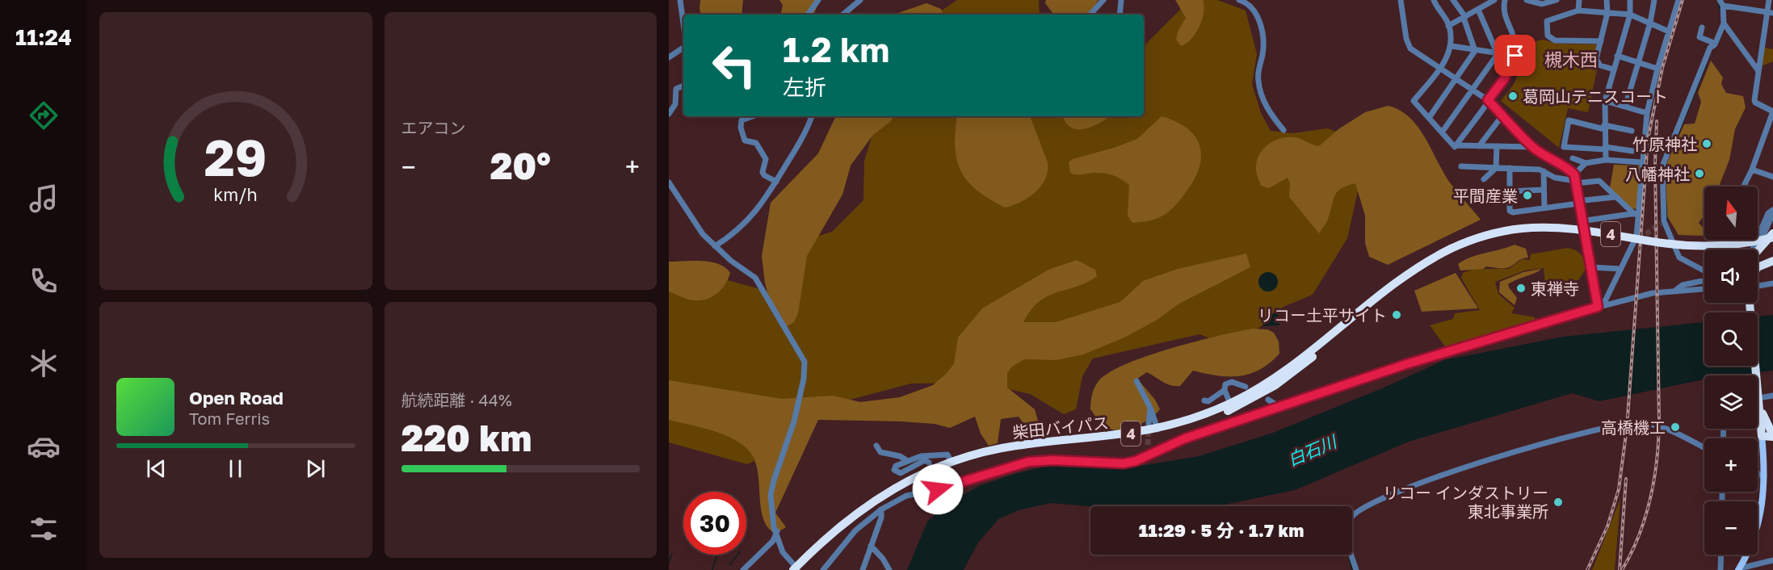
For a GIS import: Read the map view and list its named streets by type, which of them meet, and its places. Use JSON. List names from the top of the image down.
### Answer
{
  "streets": {
    "highway": ["4", "柴田バイパス"]
  },
  "districts": ["槻木西"],
  "water": ["白石川"],
  "places": [
    "葛岡山テニスコート",
    "竹原神社",
    "八幡神社",
    "平間産業",
    "東禅寺",
    "リコー土平サイト",
    "高橋機工",
    "リコー インダストリー 東北事業所"
  ],
  "north": "top",
  "page": {
    "tabs": "11:24",
    "tile": [
      "エアコン",
      ["航続距離 · 44%", "220 km"]
    ],
    "turn": ["1.2 km", "左折"],
    "heat": ["−", "20°", "+"],
    "map_buttons": ["+", "−"],
    "song": ["Open Road", "Tom Ferris"],
    "limit": "30",
    "trip": "11:29 · 5 分 · 1.7 km",
    "gauge": ["29", "km/h"]
  }
}
